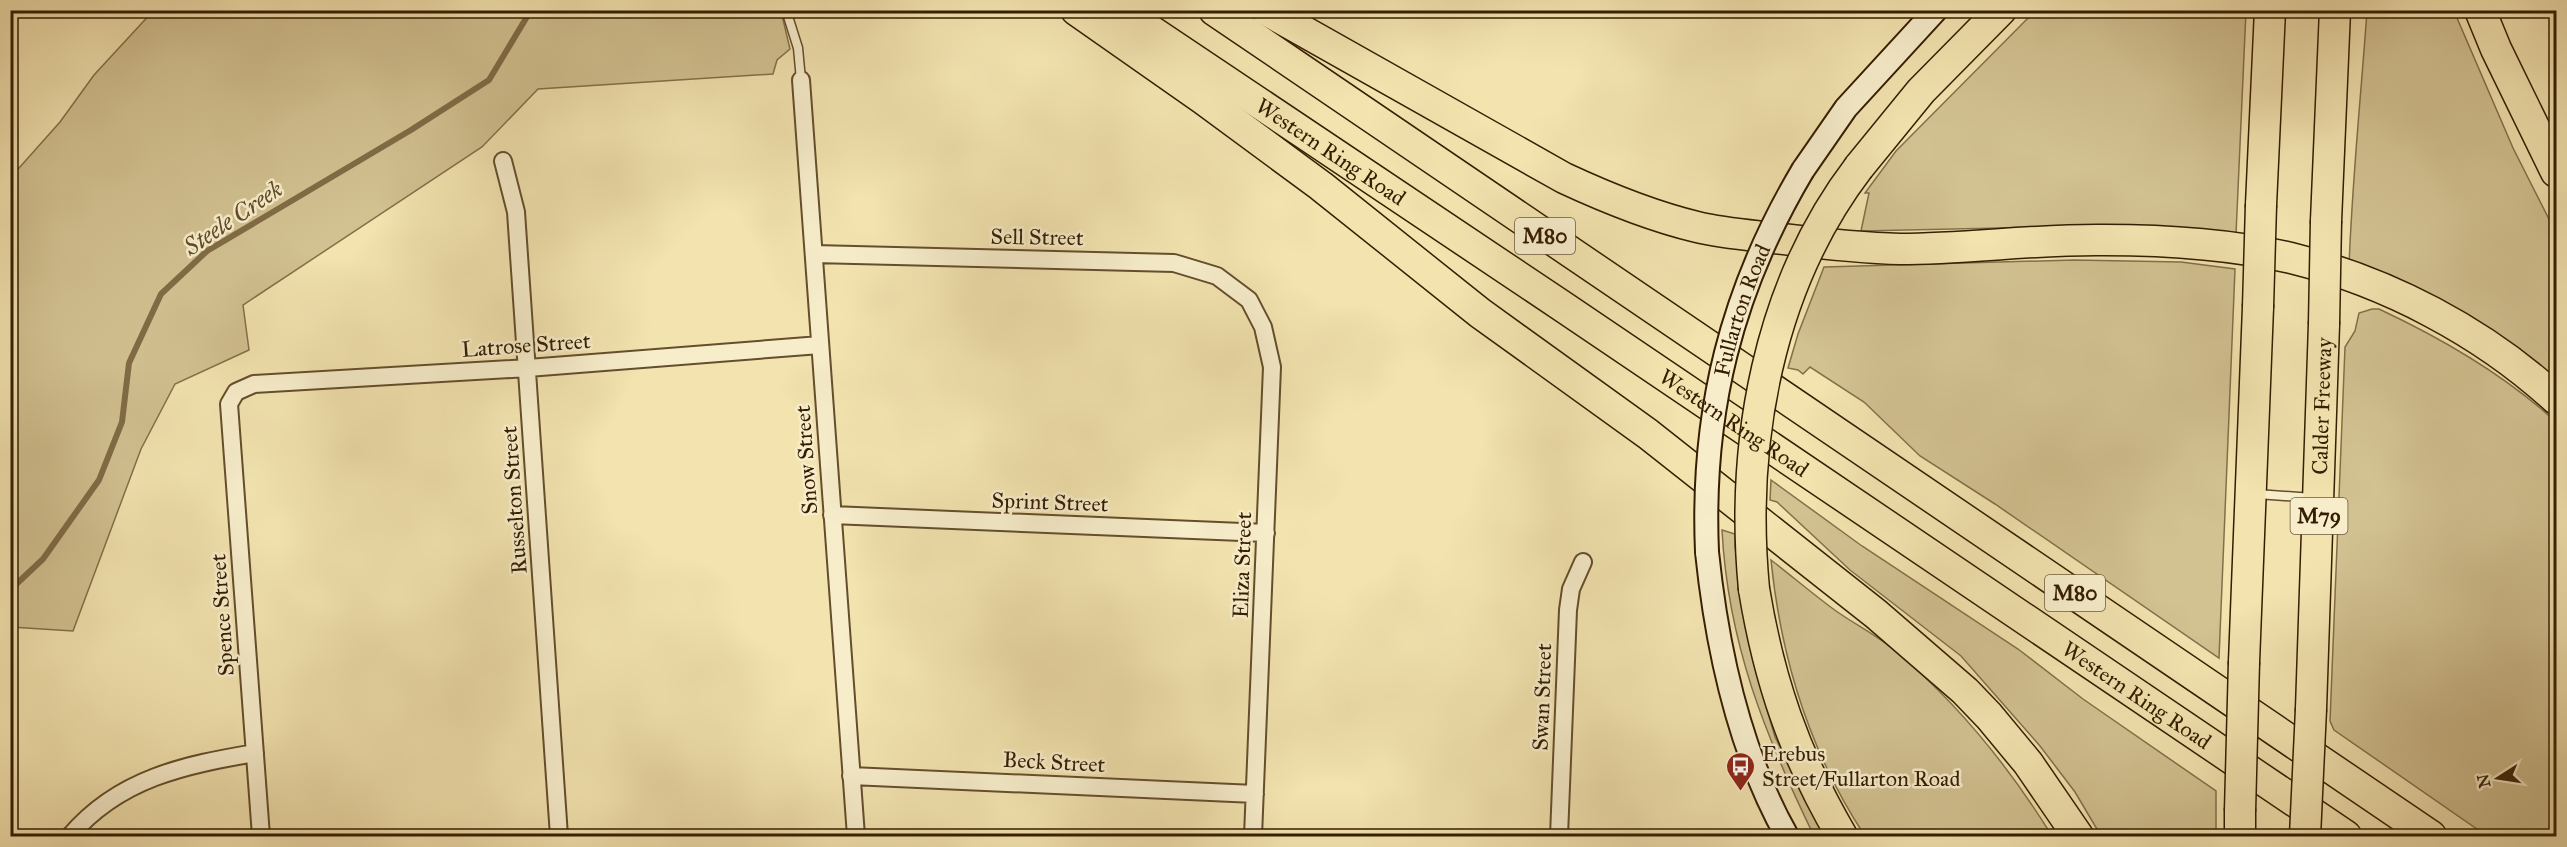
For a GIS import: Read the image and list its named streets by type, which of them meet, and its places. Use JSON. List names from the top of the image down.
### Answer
{
  "streets": {
    "highway": [
      "Western Ring Road",
      "M80",
      "Calder Freeway",
      "M79"
    ],
    "main road": ["Fullarton Road"],
    "street": [
      "Sell Street",
      "Latrose Street",
      "Snow Street",
      "Russelton Street",
      "Sprint Street",
      "Eliza Street",
      "Spence Street",
      "Swan Street",
      "Beck Street"
    ]
  },
  "crossings": [
    ["Sell Street", "Snow Street"],
    ["Sell Street", "Eliza Street"],
    ["Latrose Street", "Snow Street"],
    ["Latrose Street", "Russelton Street"],
    ["Latrose Street", "Spence Street"],
    ["Snow Street", "Sprint Street"],
    ["Snow Street", "Beck Street"],
    ["Sprint Street", "Eliza Street"],
    ["Eliza Street", "Beck Street"]
  ],
  "water": ["Steele Creek"],
  "places": {
    "bus stop": ["Erebus Street/Fullarton Road"]
  },
  "north": "left"
}
